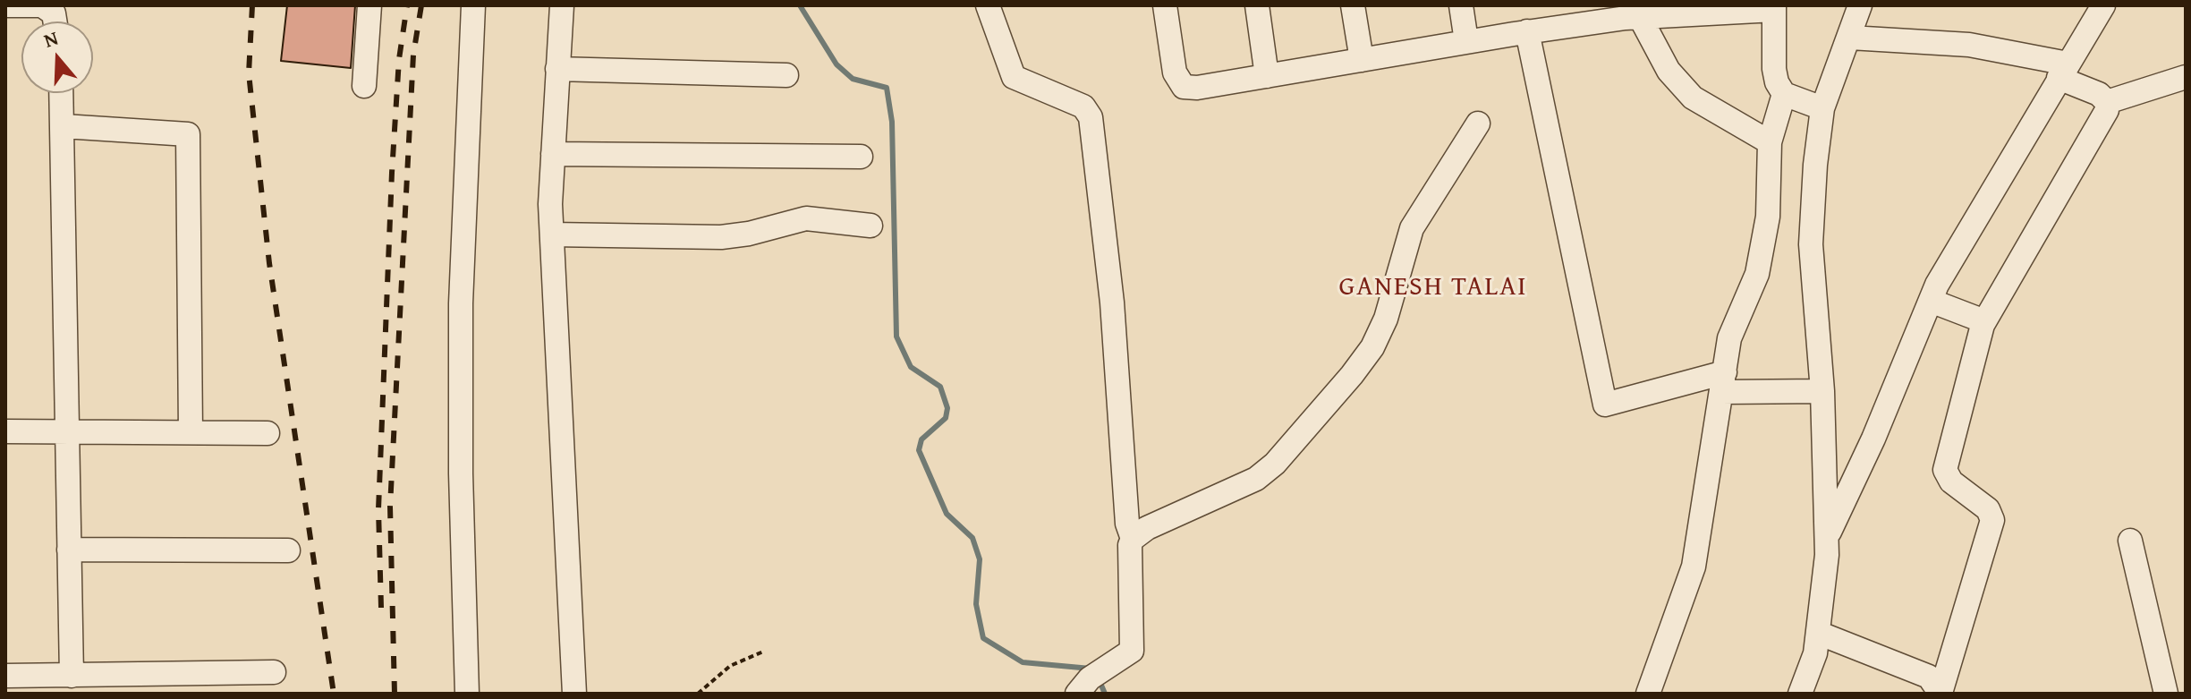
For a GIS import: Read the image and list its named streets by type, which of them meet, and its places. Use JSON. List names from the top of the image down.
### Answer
{
  "districts": ["GANESH TALAI"],
  "north": "top"
}
